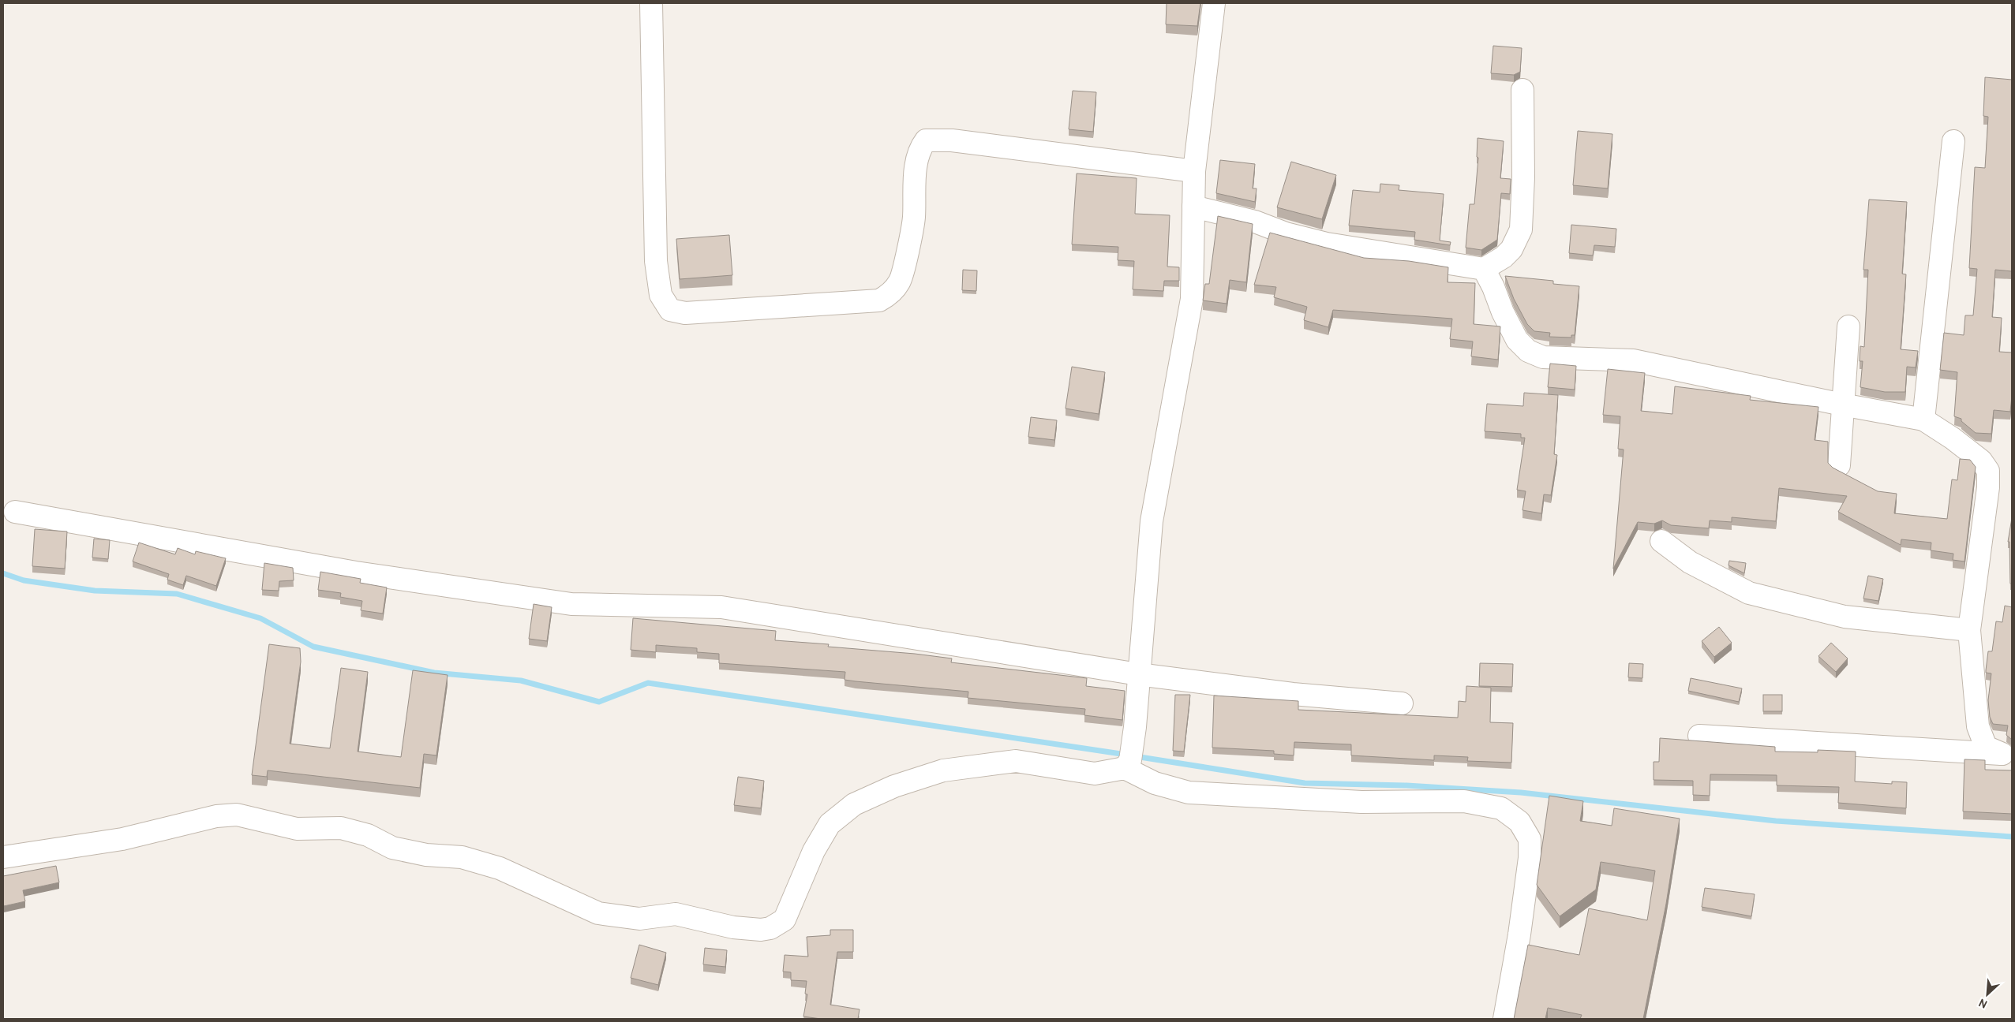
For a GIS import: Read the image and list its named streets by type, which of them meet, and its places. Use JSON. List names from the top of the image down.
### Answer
{
  "north": "bottom left"
}
